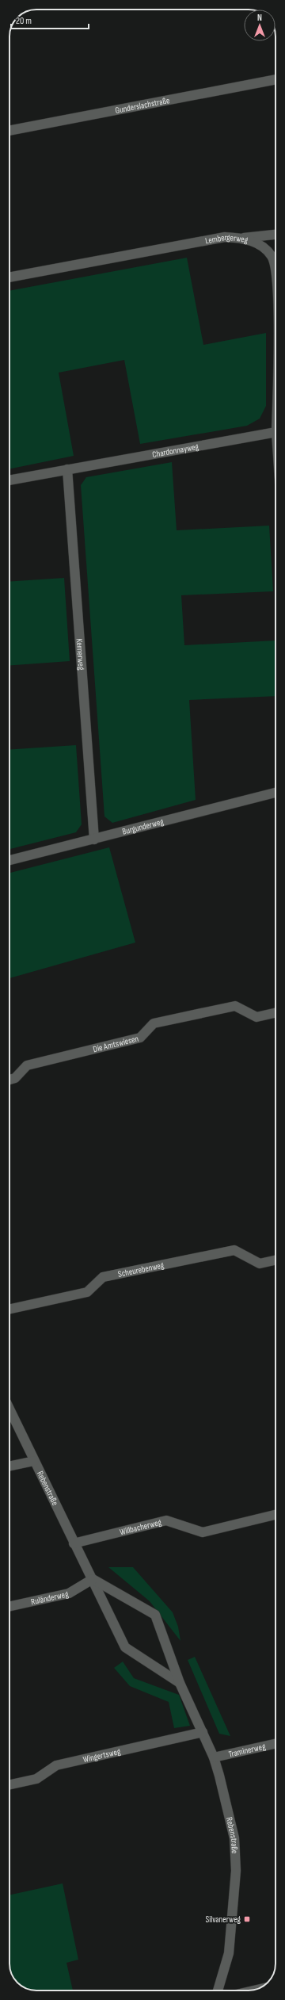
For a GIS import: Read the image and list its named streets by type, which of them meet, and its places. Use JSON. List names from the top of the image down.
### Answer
{
  "streets": {
    "street": [
      "Gunderslachstraße",
      "Lembergerweg",
      "Chardonnayweg",
      "Kernerweg",
      "Burgunderweg",
      "Die Amtswiesen",
      "Scheurebenweg",
      "Rebenstraße",
      "Willbacherweg",
      "Ruländerweg",
      "Traminerweg",
      "Wingertsweg"
    ]
  },
  "crossings": [
    ["Chardonnayweg", "Kernerweg"],
    ["Kernerweg", "Burgunderweg"],
    ["Rebenstraße", "Willbacherweg"],
    ["Rebenstraße", "Ruländerweg"],
    ["Rebenstraße", "Traminerweg"],
    ["Rebenstraße", "Wingertsweg"]
  ],
  "places": {
    "transit": ["Silvanerweg"]
  },
  "scale_bar": "20 m",
  "north": "top"
}
